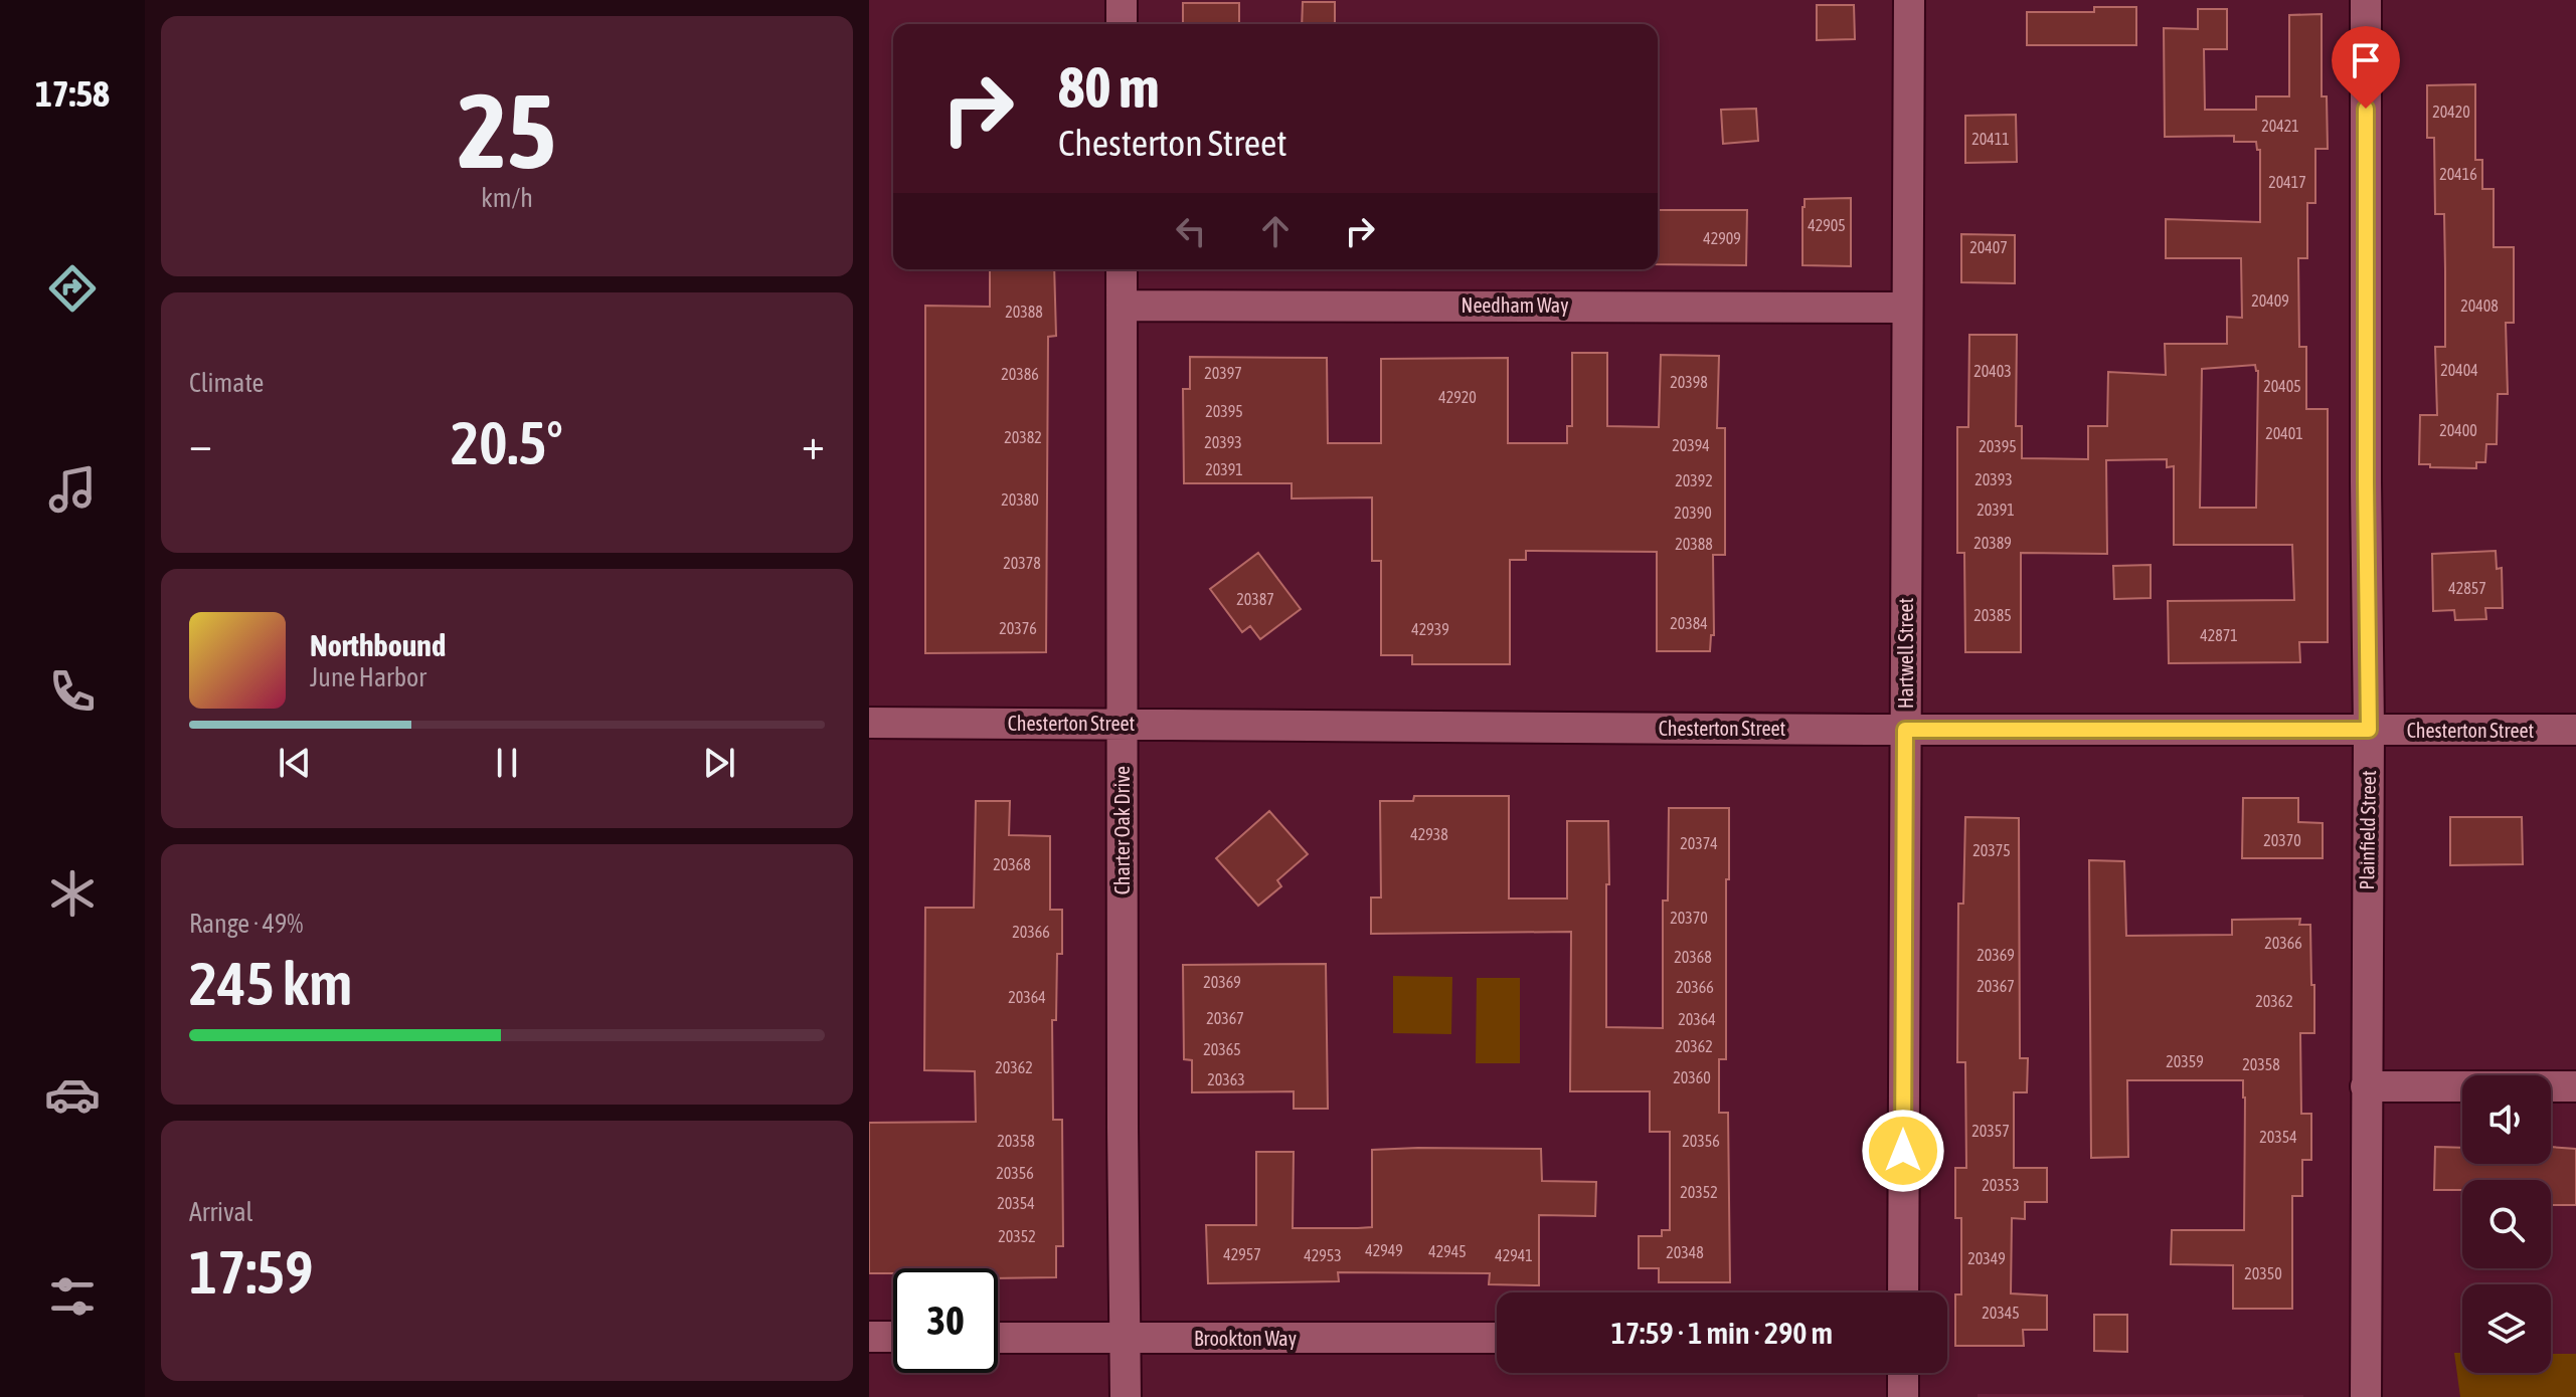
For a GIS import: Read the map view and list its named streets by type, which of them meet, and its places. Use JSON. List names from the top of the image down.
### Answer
{
  "streets": {
    "street": [
      "Needham Way",
      "Hartwell Street",
      "Chesterton Street",
      "Charter Oak Drive",
      "Plainfield Street",
      "Brookton Way"
    ]
  },
  "crossings": [
    ["Needham Way", "Hartwell Street"],
    ["Needham Way", "Charter Oak Drive"],
    ["Hartwell Street", "Chesterton Street"],
    ["Chesterton Street", "Charter Oak Drive"],
    ["Chesterton Street", "Plainfield Street"],
    ["Charter Oak Drive", "Brookton Way"]
  ],
  "house_numbers": [
    "20420",
    "20421",
    "20411",
    "20416",
    "20417",
    "42905",
    "42909",
    "20407",
    "20409",
    "20408",
    "20388",
    "20404",
    "20403",
    "20397",
    "20386",
    "20398",
    "20405",
    "42920",
    "20395",
    "20400",
    "20401",
    "20382",
    "20393",
    "20394",
    "20395",
    "20391",
    "20393",
    "20392",
    "20380",
    "20391",
    "20390",
    "20389",
    "20388",
    "20378",
    "42857",
    "20387",
    "20385",
    "20384",
    "20376",
    "42939",
    "42871",
    "42938",
    "20370",
    "20374",
    "20375",
    "20368",
    "20370",
    "20366",
    "20366",
    "20369",
    "20368",
    "20369",
    "20367",
    "20366",
    "20364",
    "20362",
    "20367",
    "20364",
    "20362",
    "20365",
    "20359",
    "20358",
    "20362",
    "20360",
    "20363",
    "20357",
    "20354",
    "20358",
    "20356",
    "20356",
    "20353",
    "20352",
    "20354",
    "20352",
    "42949",
    "42945",
    "20348",
    "42957",
    "42953",
    "42941",
    "20349",
    "20350",
    "20345"
  ],
  "page": {
    "tabs": "17:58",
    "tile": [
      ["25", "km/h"],
      "Climate",
      ["Range · 49%", "245 km"],
      ["Arrival", "17:59"]
    ],
    "turn": ["80 m", "Chesterton Street"],
    "heat": ["−", "20.5°", "+"],
    "song": ["Northbound", "June Harbor"],
    "limit": "30",
    "trip": "17:59 · 1 min · 290 m"
  }
}
